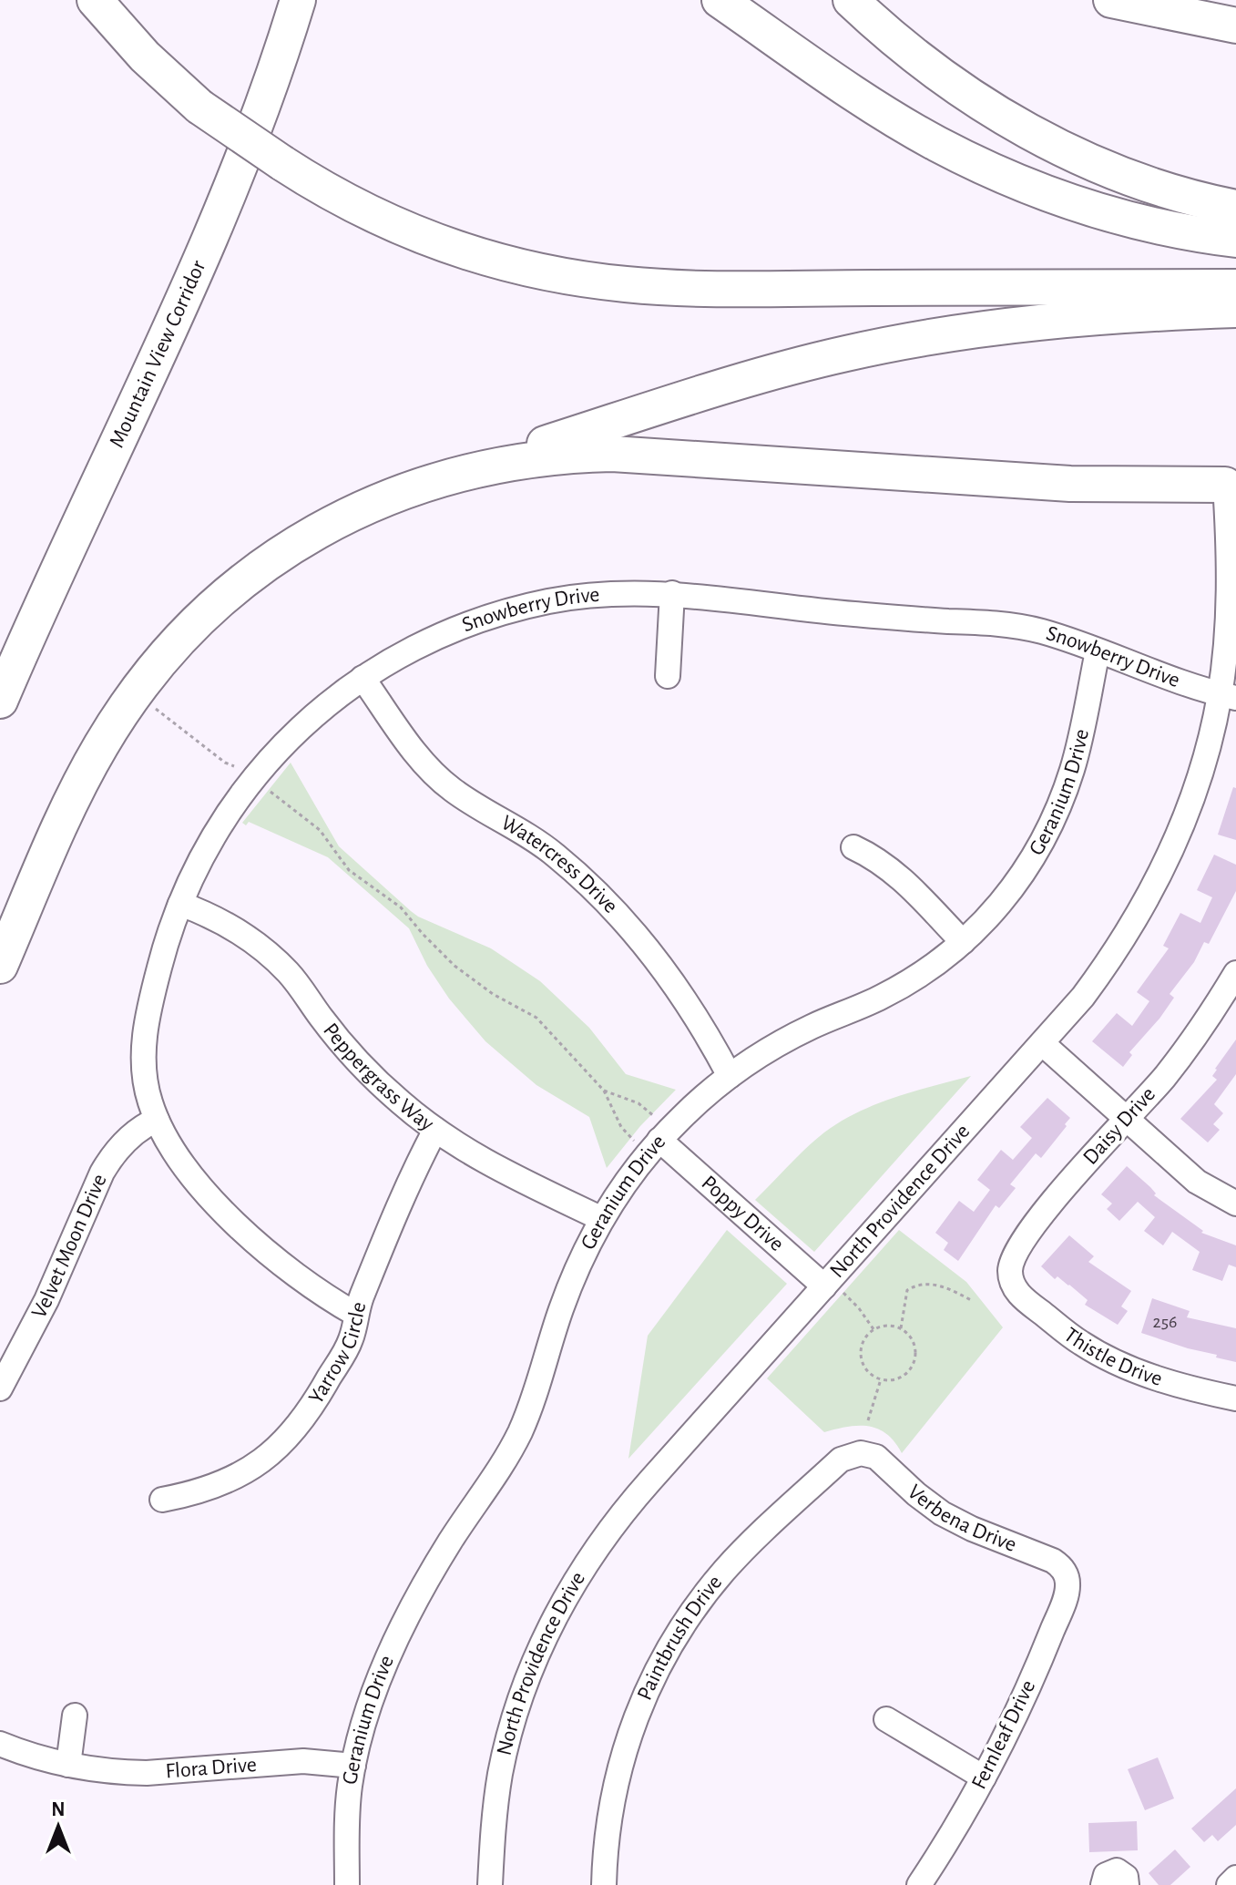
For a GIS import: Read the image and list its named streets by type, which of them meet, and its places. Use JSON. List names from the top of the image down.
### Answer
{
  "streets": {
    "highway": ["Mountain View Corridor"],
    "street": [
      "Snowberry Drive",
      "Geranium Drive",
      "Watercress Drive",
      "Peppergrass Way",
      "Daisy Drive",
      "North Providence Drive",
      "Poppy Drive",
      "Velvet Moon Drive",
      "Yarrow Circle",
      "Thistle Drive",
      "Verbena Drive",
      "Paintbrush Drive",
      "Fernleaf Drive",
      "Flora Drive"
    ]
  },
  "crossings": [
    ["Snowberry Drive", "Geranium Drive"],
    ["Snowberry Drive", "Watercress Drive"],
    ["Snowberry Drive", "Peppergrass Way"],
    ["Snowberry Drive", "North Providence Drive"],
    ["Snowberry Drive", "Velvet Moon Drive"],
    ["Snowberry Drive", "Yarrow Circle"],
    ["Geranium Drive", "Watercress Drive"],
    ["Geranium Drive", "Peppergrass Way"],
    ["Geranium Drive", "Poppy Drive"],
    ["Geranium Drive", "Flora Drive"],
    ["Peppergrass Way", "Yarrow Circle"],
    ["Daisy Drive", "Thistle Drive"],
    ["North Providence Drive", "Poppy Drive"],
    ["Verbena Drive", "Paintbrush Drive"],
    ["Verbena Drive", "Fernleaf Drive"]
  ],
  "house_numbers": ["256"],
  "north": "top"
}
